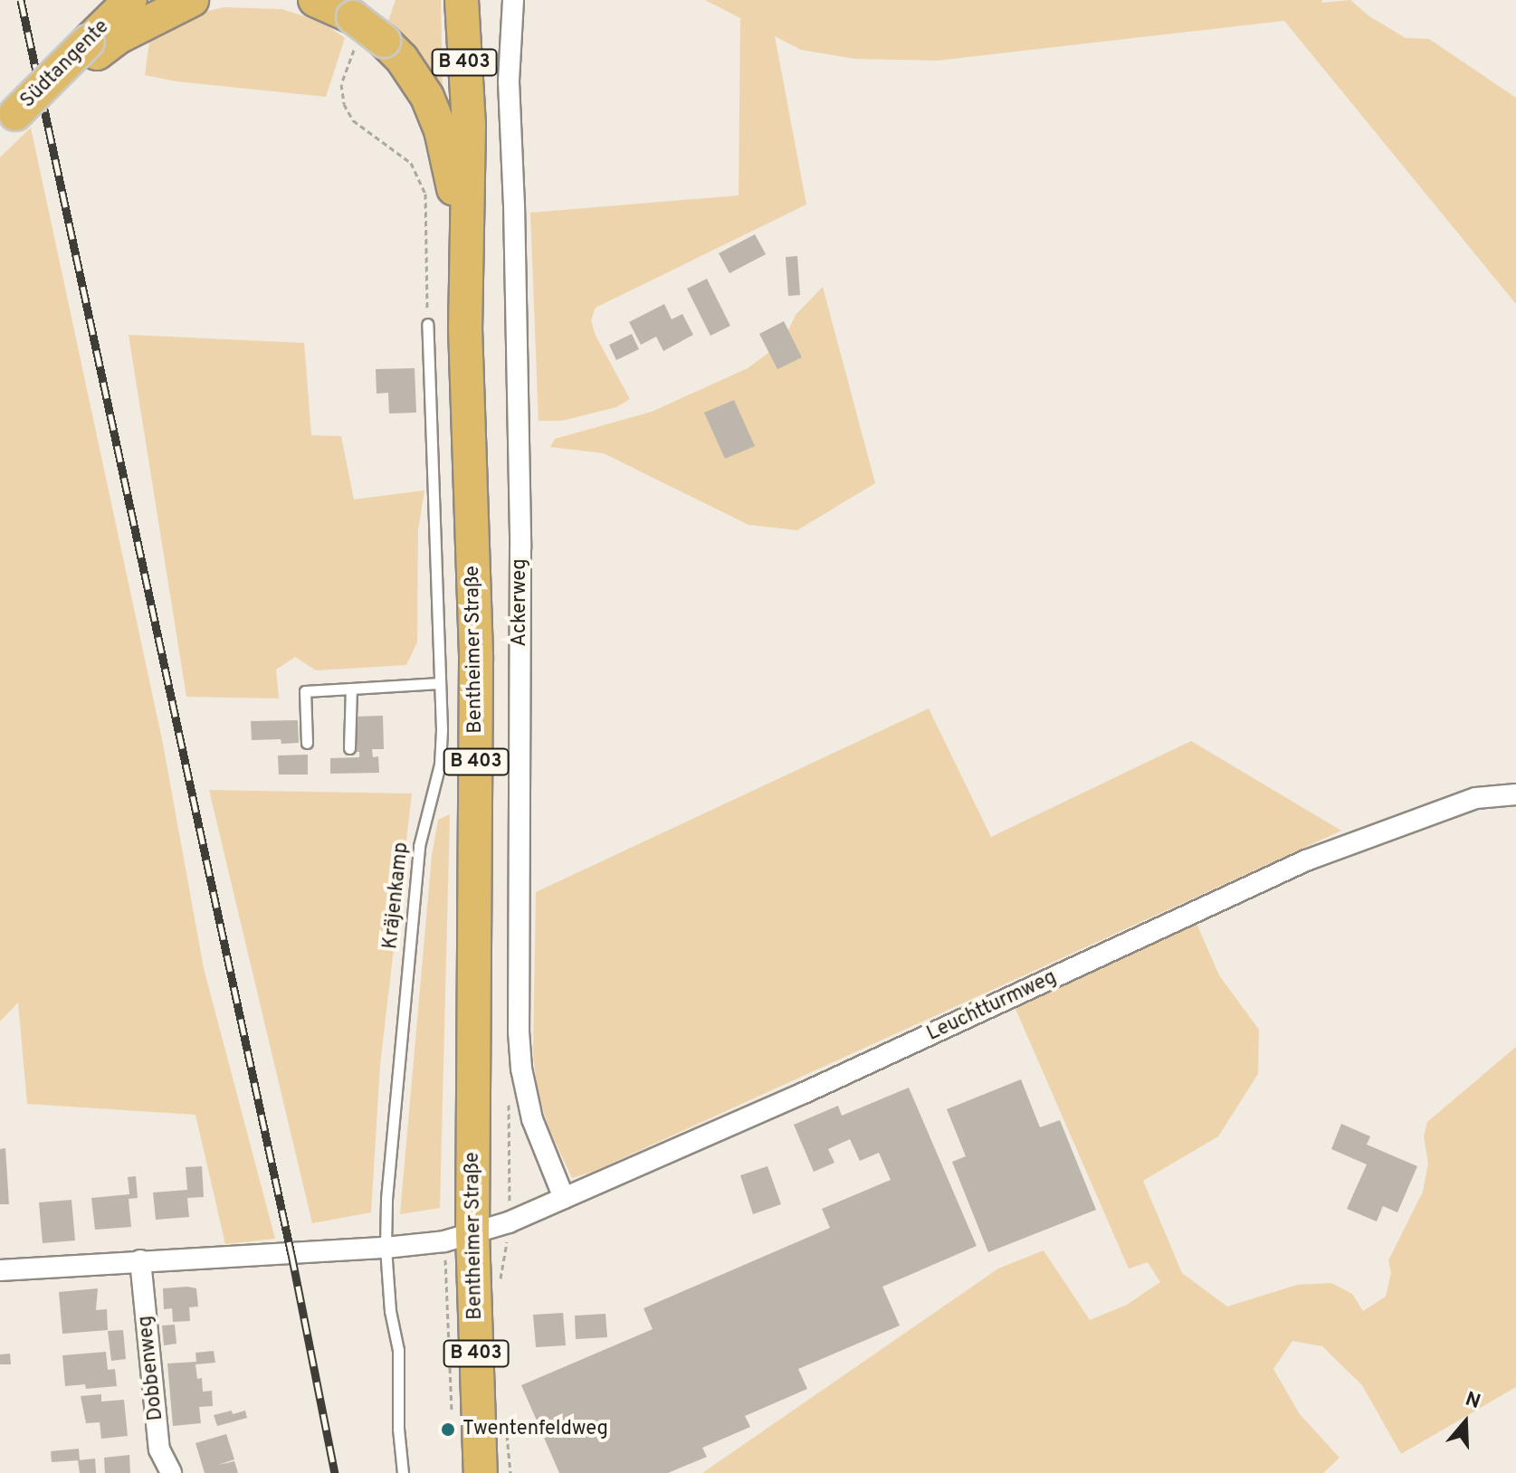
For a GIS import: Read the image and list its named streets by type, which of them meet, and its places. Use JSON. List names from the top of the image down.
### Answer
{
  "streets": {
    "main road": ["B 403", "Südtangente", "Bentheimer Straße"],
    "street": ["Ackerweg", "Leuchtturmweg", "Dobbenweg"],
    "lane": ["Kräjenkamp"]
  },
  "crossings": [
    ["Ackerweg", "Leuchtturmweg"],
    ["Bentheimer Straße", "Leuchtturmweg"]
  ],
  "places": ["Twentenfeldweg"],
  "north": "top"
}
